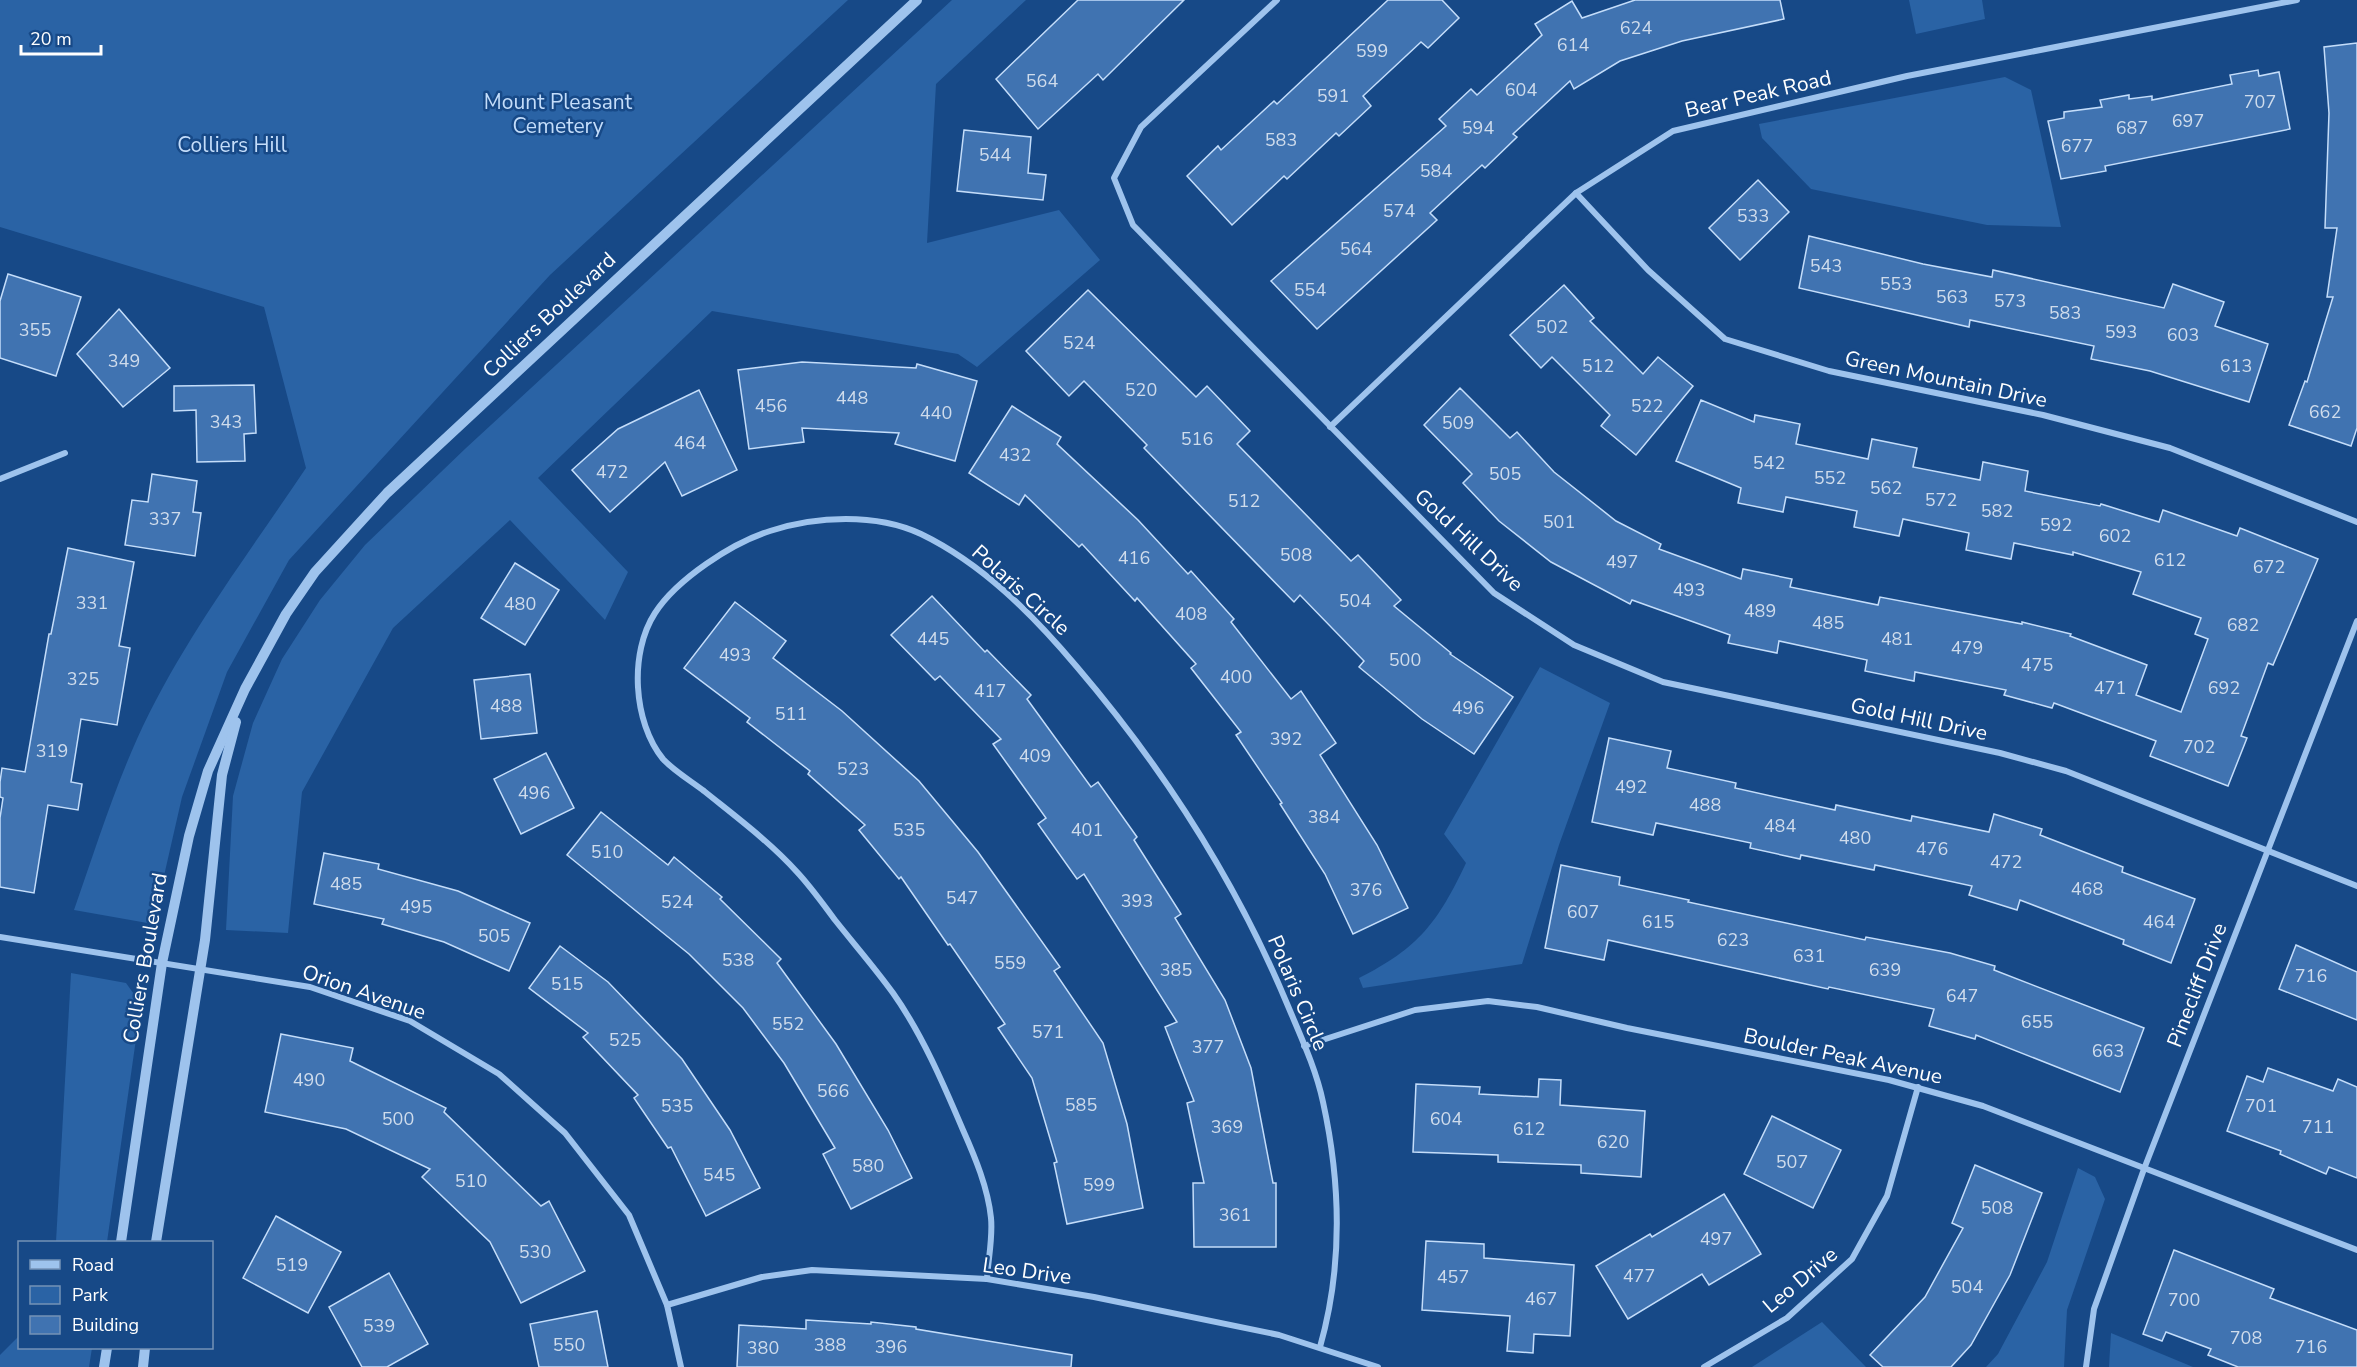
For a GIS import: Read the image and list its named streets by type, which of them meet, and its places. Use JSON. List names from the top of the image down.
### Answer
{
  "streets": {
    "street": [
      "Bear Peak Road",
      "Colliers Boulevard",
      "Green Mountain Drive",
      "Gold Hill Drive",
      "Polaris Circle",
      "Pinecliff Drive",
      "Orion Avenue",
      "Boulder Peak Avenue",
      "Leo Drive"
    ]
  },
  "crossings": [
    ["Bear Peak Road", "Green Mountain Drive"],
    ["Bear Peak Road", "Gold Hill Drive"],
    ["Colliers Boulevard", "Orion Avenue"],
    ["Gold Hill Drive", "Pinecliff Drive"],
    ["Polaris Circle", "Boulder Peak Avenue"],
    ["Polaris Circle", "Leo Drive"],
    ["Pinecliff Drive", "Boulder Peak Avenue"],
    ["Orion Avenue", "Leo Drive"],
    ["Boulder Peak Avenue", "Leo Drive"]
  ],
  "parks": ["Mount Pleasant Cemetery", "Colliers Hill"],
  "house_numbers": [
    "624",
    "614",
    "599",
    "564",
    "604",
    "591",
    "707",
    "697",
    "594",
    "687",
    "583",
    "677",
    "544",
    "584",
    "574",
    "533",
    "564",
    "543",
    "553",
    "554",
    "563",
    "573",
    "583",
    "502",
    "355",
    "593",
    "603",
    "524",
    "349",
    "512",
    "613",
    "520",
    "448",
    "456",
    "522",
    "662",
    "440",
    "343",
    "509",
    "516",
    "464",
    "432",
    "542",
    "472",
    "505",
    "552",
    "562",
    "572",
    "512",
    "582",
    "337",
    "501",
    "592",
    "602",
    "508",
    "416",
    "612",
    "497",
    "672",
    "493",
    "504",
    "331",
    "480",
    "489",
    "408",
    "485",
    "682",
    "445",
    "481",
    "479",
    "493",
    "500",
    "475",
    "400",
    "325",
    "471",
    "692",
    "417",
    "488",
    "496",
    "511",
    "392",
    "702",
    "319",
    "409",
    "523",
    "492",
    "496",
    "488",
    "384",
    "484",
    "535",
    "401",
    "480",
    "476",
    "510",
    "472",
    "485",
    "468",
    "376",
    "547",
    "393",
    "524",
    "495",
    "607",
    "615",
    "464",
    "505",
    "623",
    "631",
    "538",
    "559",
    "385",
    "639",
    "716",
    "515",
    "647",
    "655",
    "552",
    "571",
    "525",
    "377",
    "663",
    "490",
    "566",
    "585",
    "535",
    "701",
    "500",
    "604",
    "369",
    "711",
    "612",
    "620",
    "507",
    "580",
    "545",
    "510",
    "599",
    "508",
    "361",
    "497",
    "530",
    "519",
    "477",
    "457",
    "504",
    "467",
    "700",
    "539",
    "708",
    "550",
    "388",
    "396",
    "716",
    "380"
  ],
  "legend": ["Road", "Park", "Building"],
  "scale_bar": "20 m"
}
